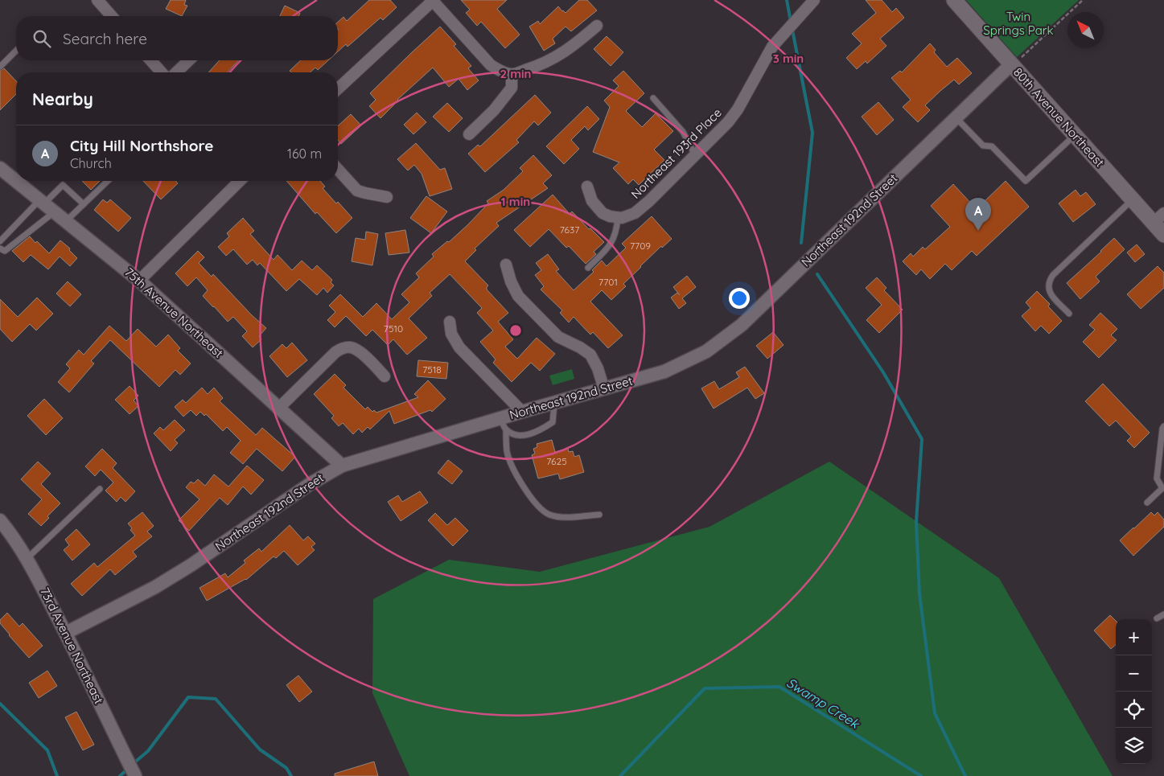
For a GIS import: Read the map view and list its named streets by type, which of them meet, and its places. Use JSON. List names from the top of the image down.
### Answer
{
  "streets": {
    "main road": ["80th Avenue Northeast"],
    "street": [
      "Northeast 193rd Place",
      "Northeast 192nd Street",
      "75th Avenue Northeast",
      "73rd Avenue Northeast"
    ]
  },
  "crossings": [
    ["80th Avenue Northeast", "Northeast 192nd Street"],
    ["Northeast 192nd Street", "75th Avenue Northeast"],
    ["Northeast 192nd Street", "73rd Avenue Northeast"]
  ],
  "water": ["Swamp Creek"],
  "parks": ["Twin Springs Park"],
  "house_numbers": [
    "7637",
    "7709",
    "7701",
    "7510",
    "7518",
    "7625"
  ],
  "north": "top left",
  "page": {
    "search": "Search here",
    "heading": "Nearby",
    "list": [
      {
        "mark": "A",
        "name": "City Hill Northshore",
        "note": "Church",
        "value": "160 m"
      }
    ],
    "pins": "A",
    "map_buttons": ["+", "−"]
  },
  "rings": ["3 min", "2 min", "1 min"]
}
